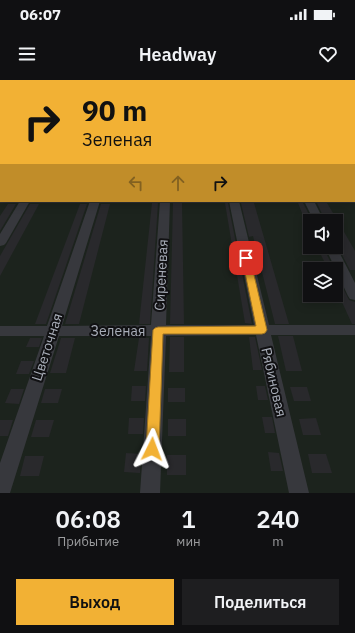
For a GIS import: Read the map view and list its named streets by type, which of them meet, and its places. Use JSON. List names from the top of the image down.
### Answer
{
  "streets": {
    "street": [
      "Сиреневая",
      "Зеленая",
      "Цветочная",
      "Рябиновая"
    ]
  },
  "crossings": [
    ["Сиреневая", "Зеленая"],
    ["Зеленая", "Цветочная"],
    ["Зеленая", "Рябиновая"]
  ],
  "page": {
    "status": "06:07",
    "header": "Headway",
    "turn": ["90 m", "Зеленая"],
    "eta": [
      "06:08",
      "Прибытие",
      "1",
      "мин",
      "240",
      "m"
    ],
    "buttons": ["Выход", "Поделиться"]
  }
}
